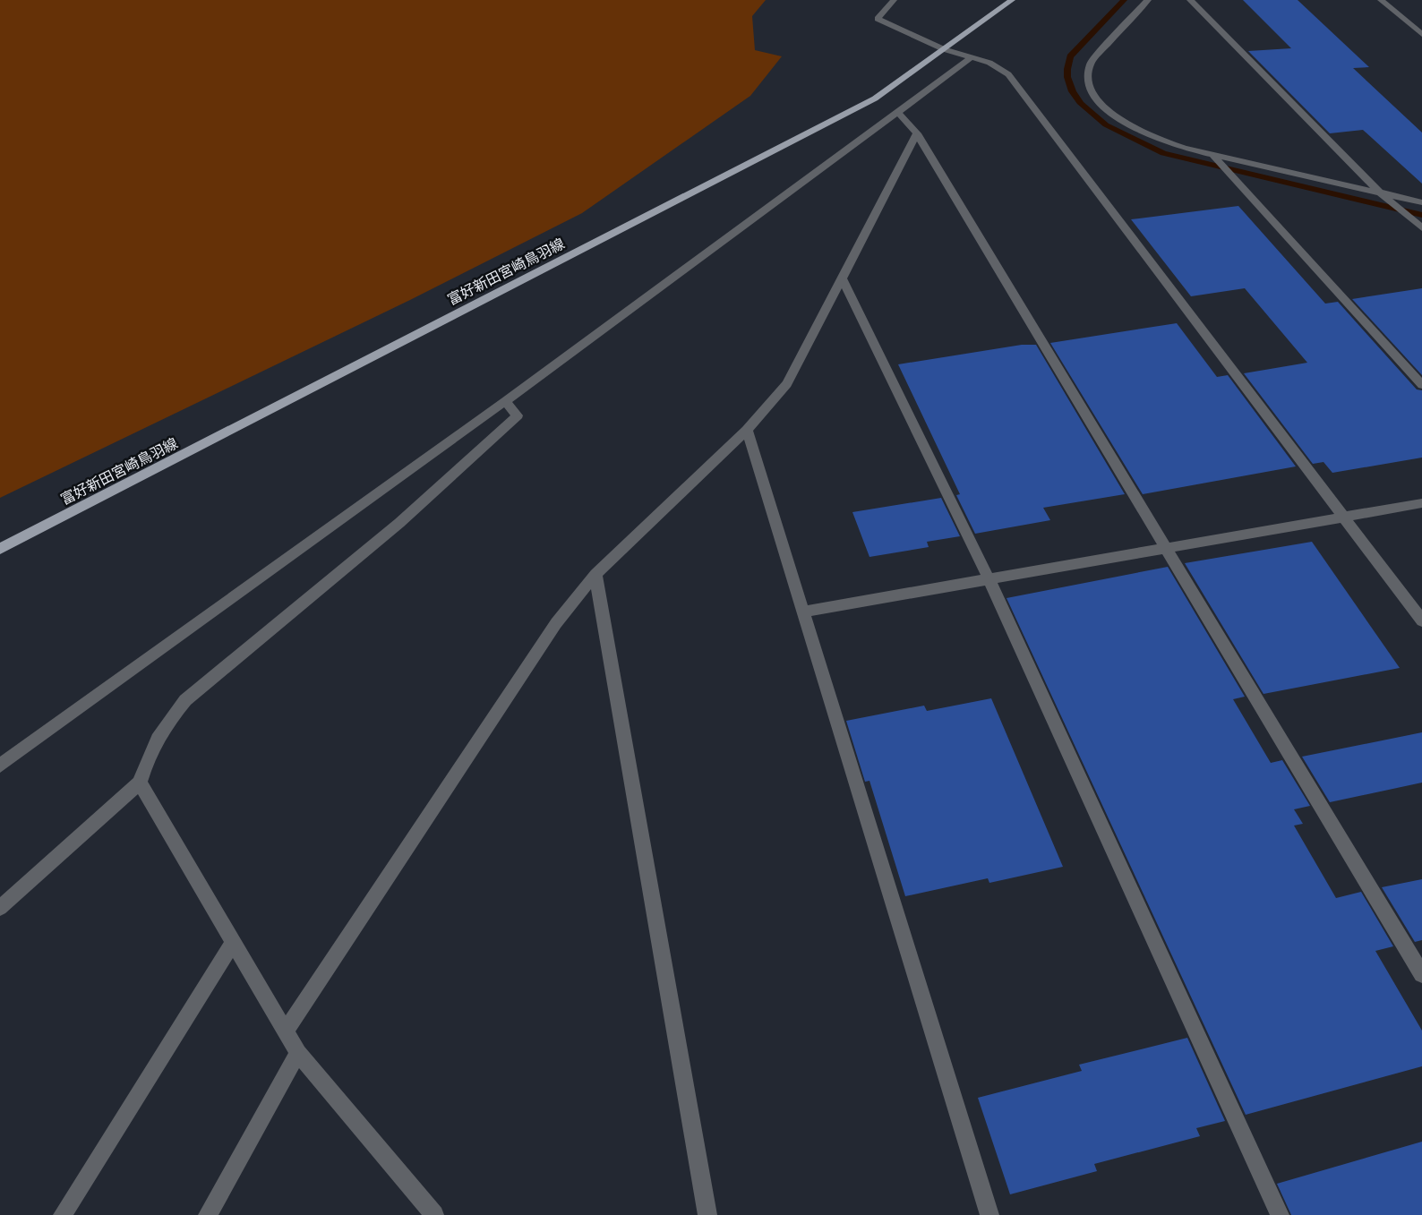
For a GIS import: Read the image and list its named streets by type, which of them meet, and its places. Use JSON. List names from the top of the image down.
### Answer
{
  "streets": {
    "main road": ["富好新田宮崎鳥羽線"]
  }
}
